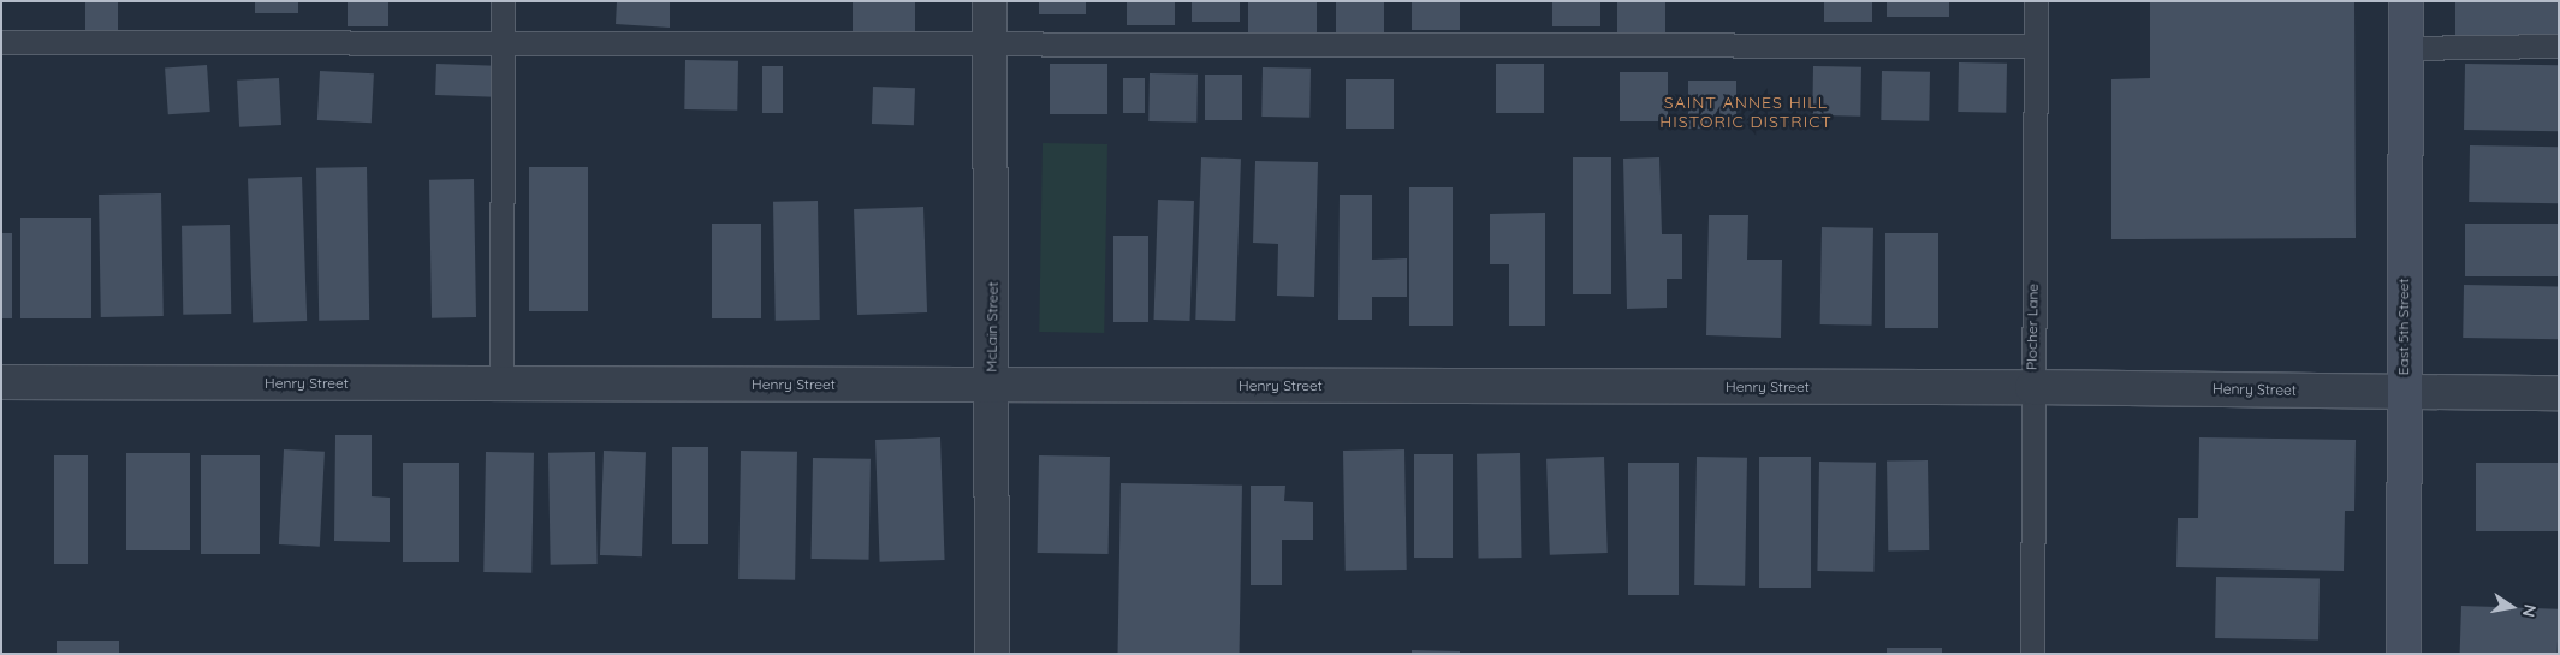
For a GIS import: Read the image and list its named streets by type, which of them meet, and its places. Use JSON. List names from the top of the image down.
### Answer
{
  "streets": {
    "main road": ["East 5th Street"],
    "street": ["McLain Street", "Henry Street"],
    "lane": ["Plocher Lane"]
  },
  "crossings": [
    ["McLain Street", "Henry Street"],
    ["Plocher Lane", "Henry Street"],
    ["East 5th Street", "Henry Street"]
  ],
  "districts": ["SAINT ANNES HILL HISTORIC DISTRICT"],
  "north": "right"
}
